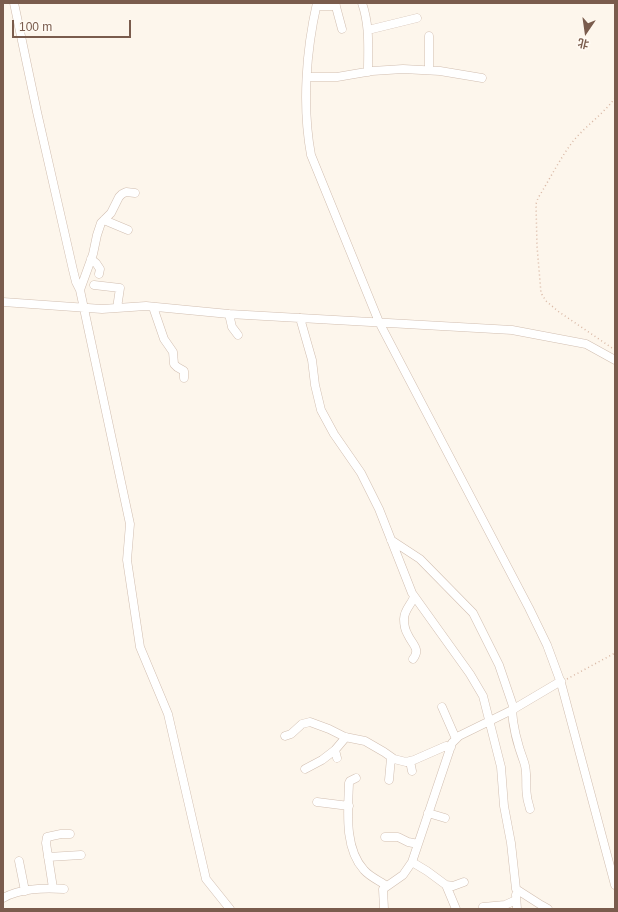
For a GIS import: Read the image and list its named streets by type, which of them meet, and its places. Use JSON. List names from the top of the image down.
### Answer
{
  "scale_bar": "100 m",
  "north": "bottom"
}
